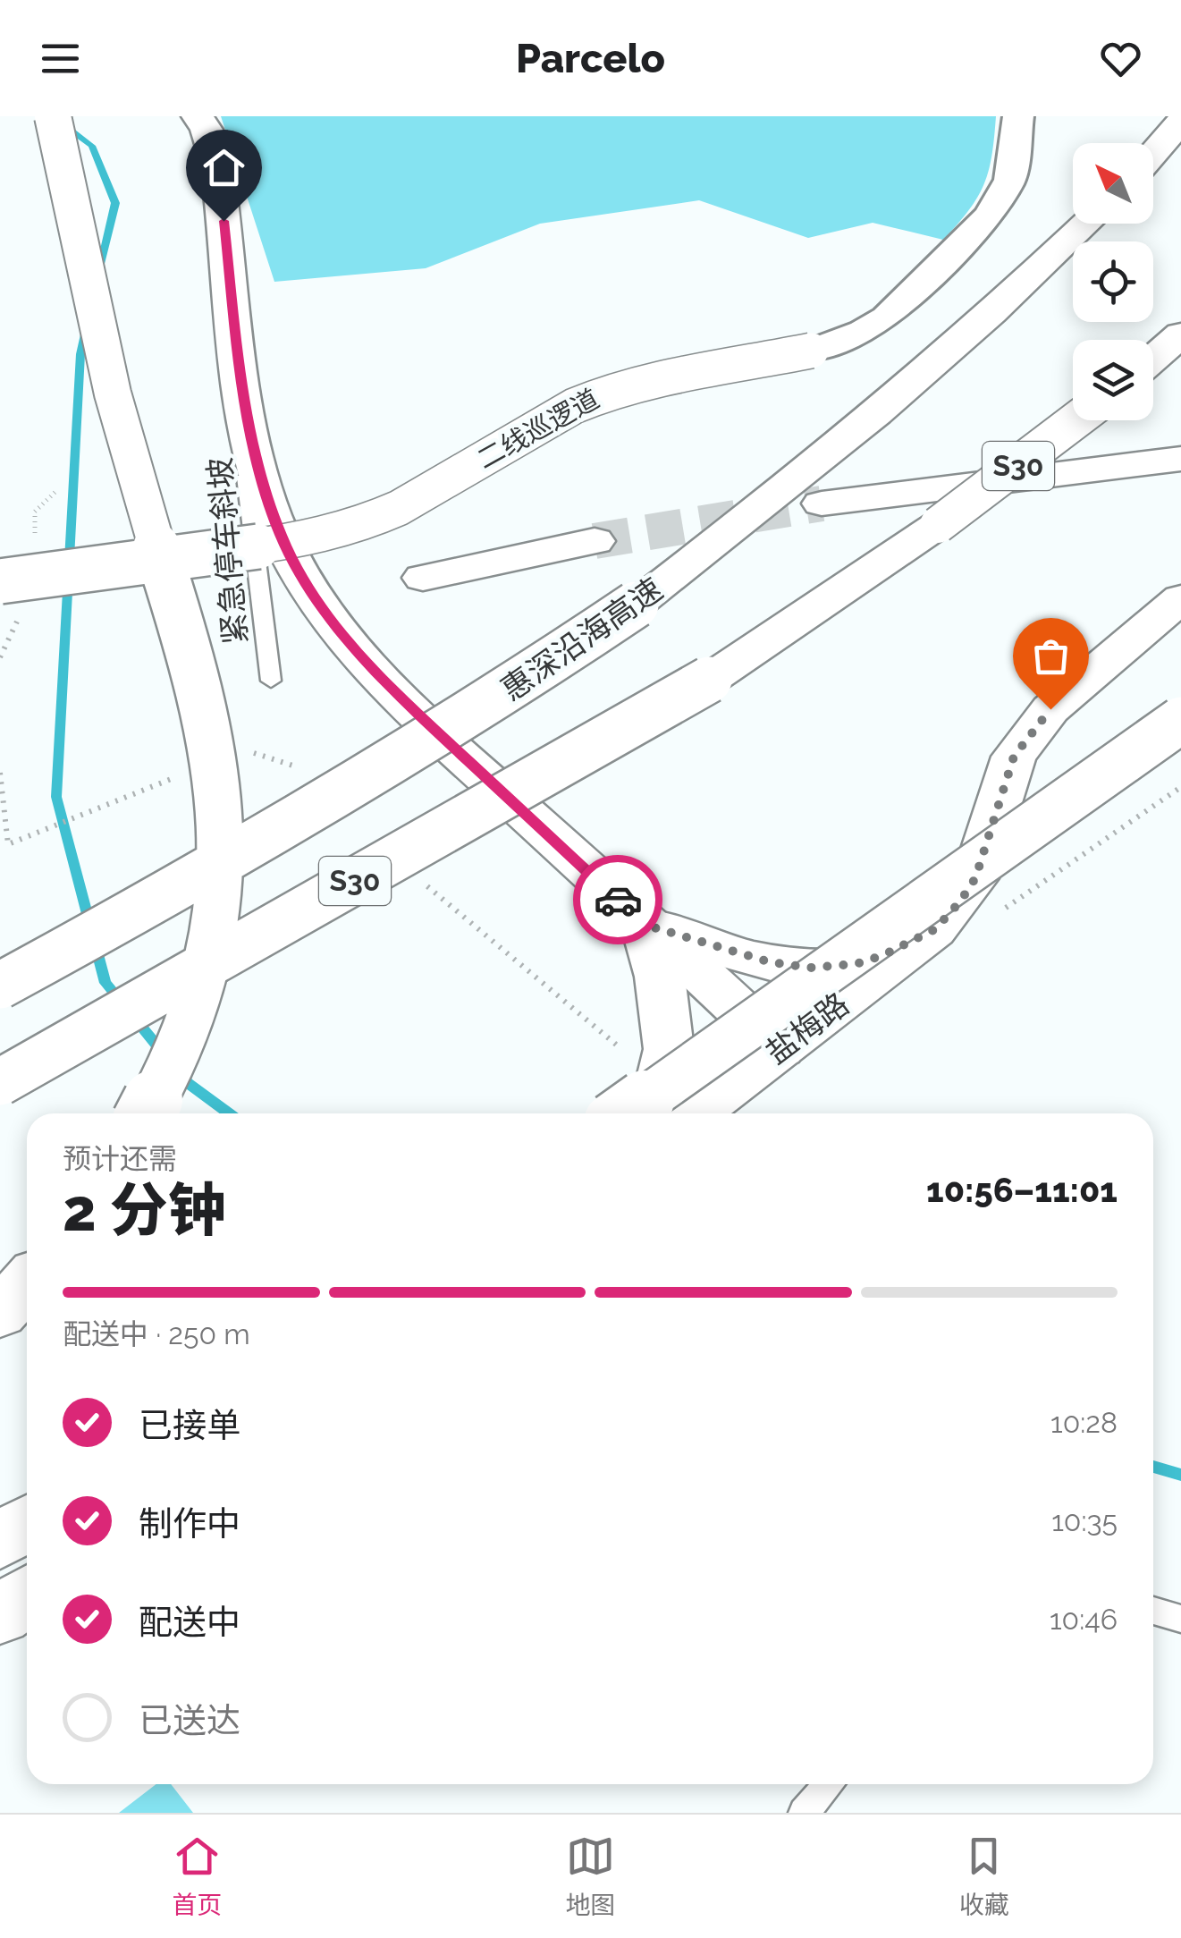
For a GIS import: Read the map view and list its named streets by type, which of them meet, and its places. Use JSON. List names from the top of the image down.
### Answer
{
  "streets": {
    "main road": ["S30", "惠深沿海高速", "盐梅路"],
    "street": ["二线巡逻道"],
    "lane": ["紧急停车斜坡"]
  },
  "north": "top left",
  "page": {
    "header": "Parcelo",
    "heading": ["2 分钟", "预计还需", "10:56–11:01"],
    "bar": "配送中 · 250 m",
    "list": [
      ["已接单", "10:28"],
      ["制作中", "10:35"],
      ["配送中", "10:46"],
      "已送达"
    ],
    "tabs": ["首页", "地图", "收藏"]
  }
}
